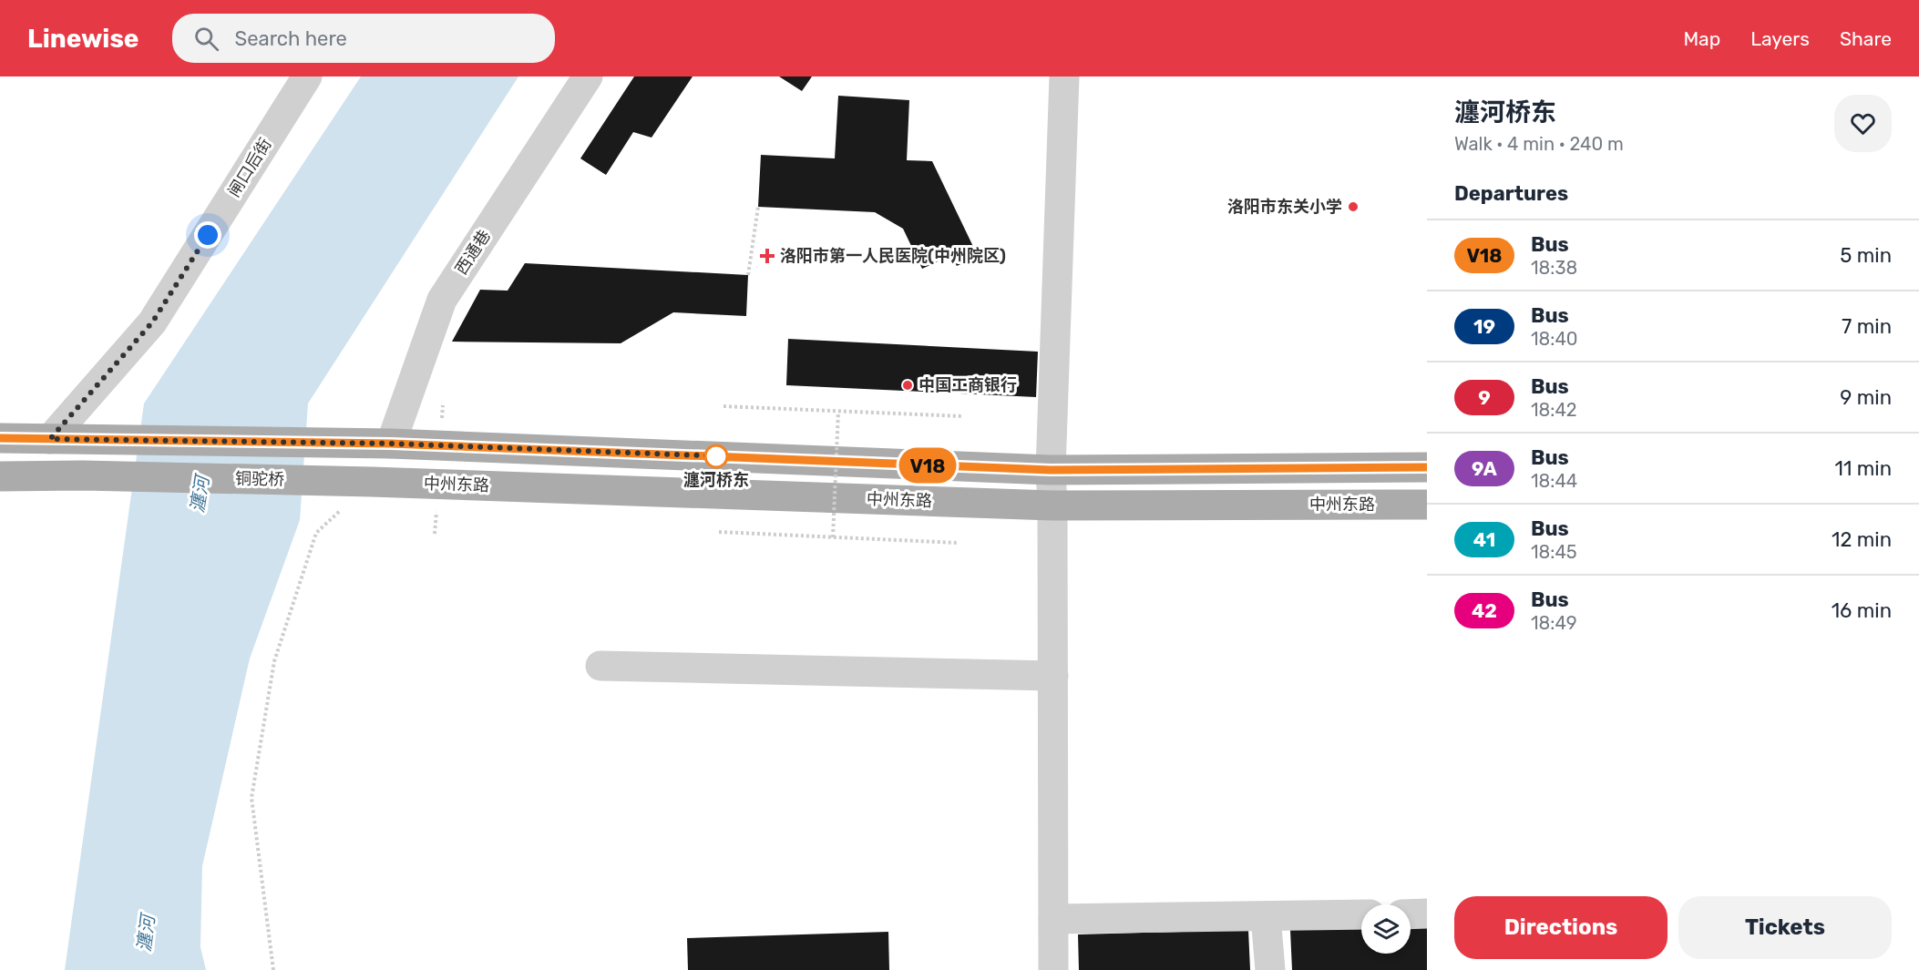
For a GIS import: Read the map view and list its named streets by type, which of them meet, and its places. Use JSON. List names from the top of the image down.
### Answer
{
  "streets": {
    "main road": ["铜驼桥", "中州东路"],
    "street": ["闸口后街", "西通巷"]
  },
  "crossings": [
    ["铜驼桥", "中州东路"]
  ],
  "water": ["瀍河"],
  "places": {
    "other": ["洛阳市东关小学", "中国工商银行", "瀍河桥东"],
    "health": ["洛阳市第一人民医院(中州院区)"]
  },
  "lines": ["bus line V18"],
  "page": {
    "header": "Linewise",
    "search": "Search here",
    "nav": ["Map", "Layers", "Share"],
    "on_map": "V18",
    "heading": [
      ["瀍河桥东", "Walk · 4 min · 240 m"],
      "Departures"
    ],
    "list": [
      {
        "mark": "V18",
        "name": "Bus",
        "note": "18:38",
        "value": "5 min"
      },
      {
        "mark": "19",
        "name": "Bus",
        "note": "18:40",
        "value": "7 min"
      },
      {
        "mark": "9",
        "name": "Bus",
        "note": "18:42",
        "value": "9 min"
      },
      {
        "mark": "9A",
        "name": "Bus",
        "note": "18:44",
        "value": "11 min"
      },
      {
        "mark": "41",
        "name": "Bus",
        "note": "18:45",
        "value": "12 min"
      },
      {
        "mark": "42",
        "name": "Bus",
        "note": "18:49",
        "value": "16 min"
      }
    ],
    "buttons": ["Directions", "Tickets"]
  }
}
